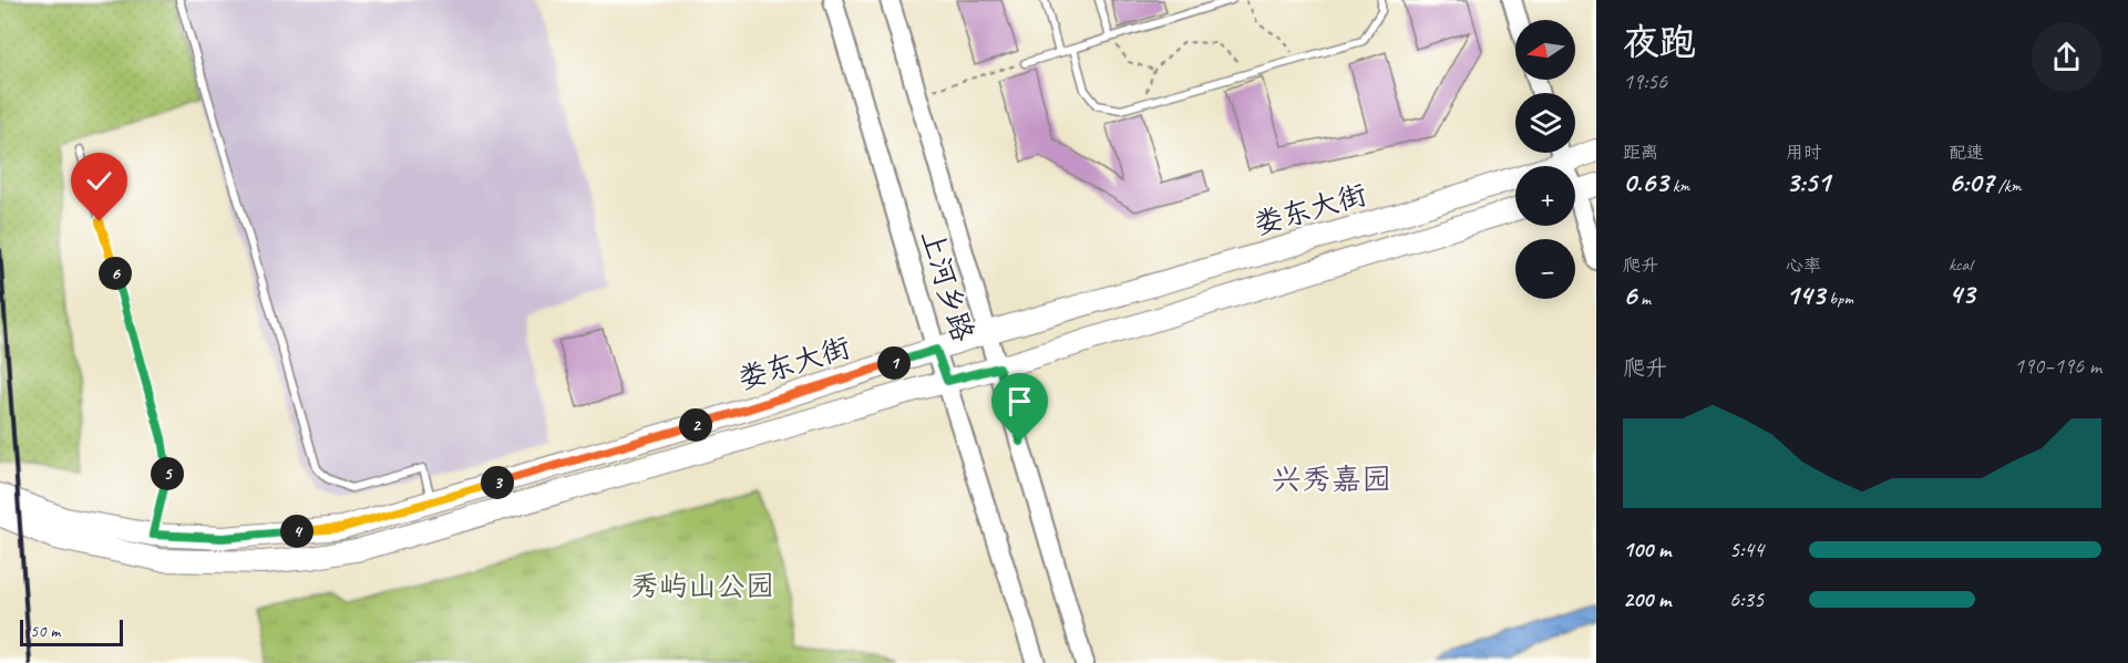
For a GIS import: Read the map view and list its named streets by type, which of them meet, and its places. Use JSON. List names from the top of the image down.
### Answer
{
  "streets": {
    "main road": ["娄东大街", "上河乡路"]
  },
  "crossings": [
    ["娄东大街", "上河乡路"]
  ],
  "districts": ["兴秀嘉园"],
  "parks": ["秀屿山公园"],
  "scale_bar": "50 m",
  "north": "left",
  "page": {
    "heading": ["夜跑", "19:56"],
    "map_buttons": ["+", "−"],
    "stats": [
      ["距离", "0.63 km"],
      ["用时", "3:51"],
      ["配速", "6:07 /km"],
      ["爬升", "6 m"],
      ["心率", "143 bpm"],
      ["kcal", "43"]
    ],
    "pins": [
      "6",
      "1",
      "2",
      "5",
      "3",
      "4"
    ],
    "chart": ["爬升", "190–196 m"],
    "list": [
      {
        "name": "100 m",
        "note": "5:44"
      },
      {
        "name": "200 m",
        "note": "6:35"
      }
    ],
    "scale": "50 m"
  }
}
